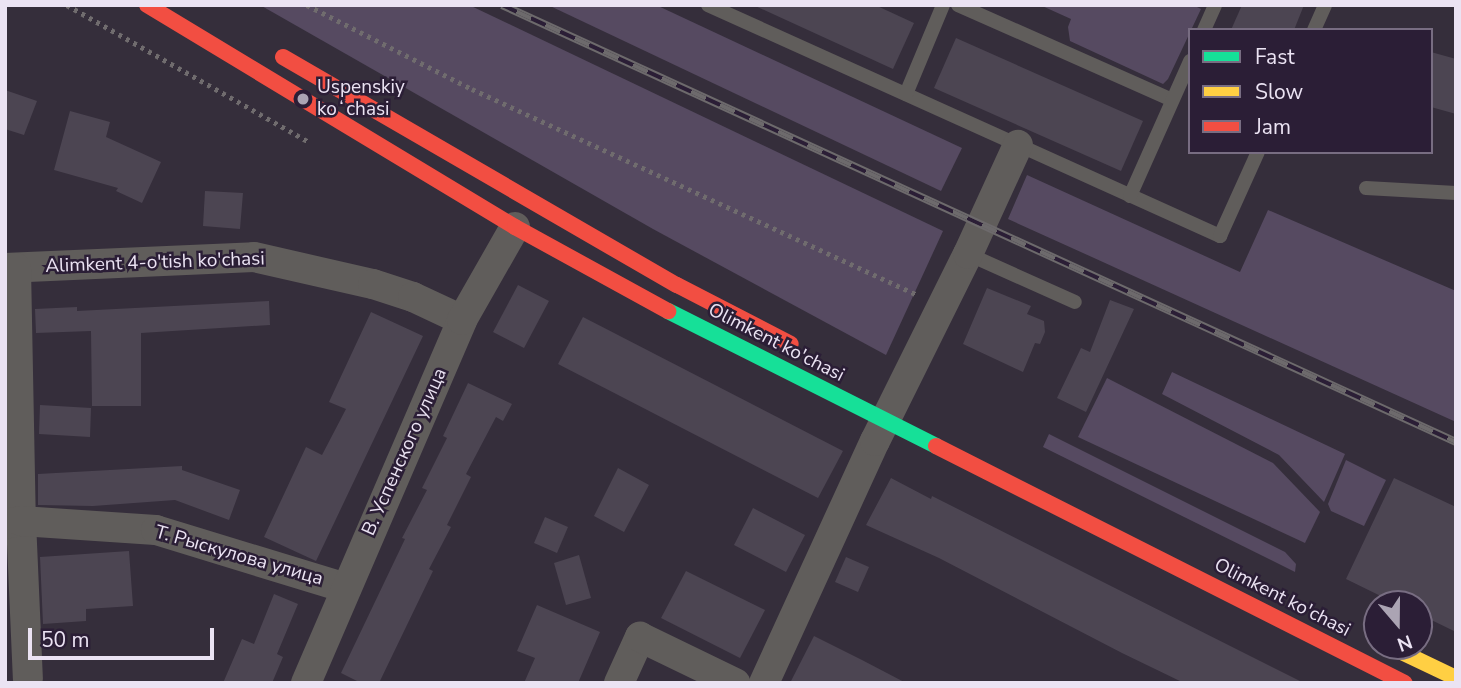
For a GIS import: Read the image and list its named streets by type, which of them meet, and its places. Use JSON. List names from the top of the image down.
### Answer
{
  "streets": {
    "main road": ["Olimkent ko'chasi"],
    "street": ["Alimkent 4-o'tish ko'chasi", "В. Успенского улица", "Т. Рыскулова улица"]
  },
  "crossings": [
    ["Alimkent 4-o'tish ko'chasi", "В. Успенского улица"],
    ["Olimkent ko'chasi", "В. Успенского улица"],
    ["В. Успенского улица", "Т. Рыскулова улица"]
  ],
  "places": ["Uspenskiy koʻchasi"],
  "legend": ["Fast", "Slow", "Jam"],
  "scale_bar": "50 m",
  "north": "bottom"
}
